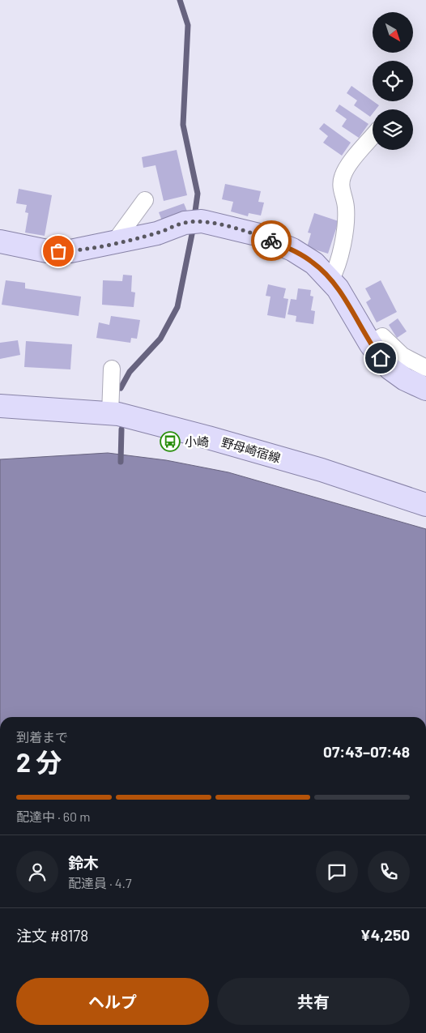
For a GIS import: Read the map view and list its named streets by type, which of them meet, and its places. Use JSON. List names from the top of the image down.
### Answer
{
  "streets": {
    "main road": ["野母崎宿線"]
  },
  "places": {
    "bus stop": ["小崎"]
  },
  "north": "bottom right",
  "page": {
    "heading": ["2 分", "到着まで", "07:43–07:48"],
    "panel": [
      "鈴木",
      "配達員 · 4.7",
      "注文 #8178",
      "¥4,250"
    ],
    "bar": "配達中 · 60 m",
    "buttons": ["ヘルプ", "共有"]
  }
}
